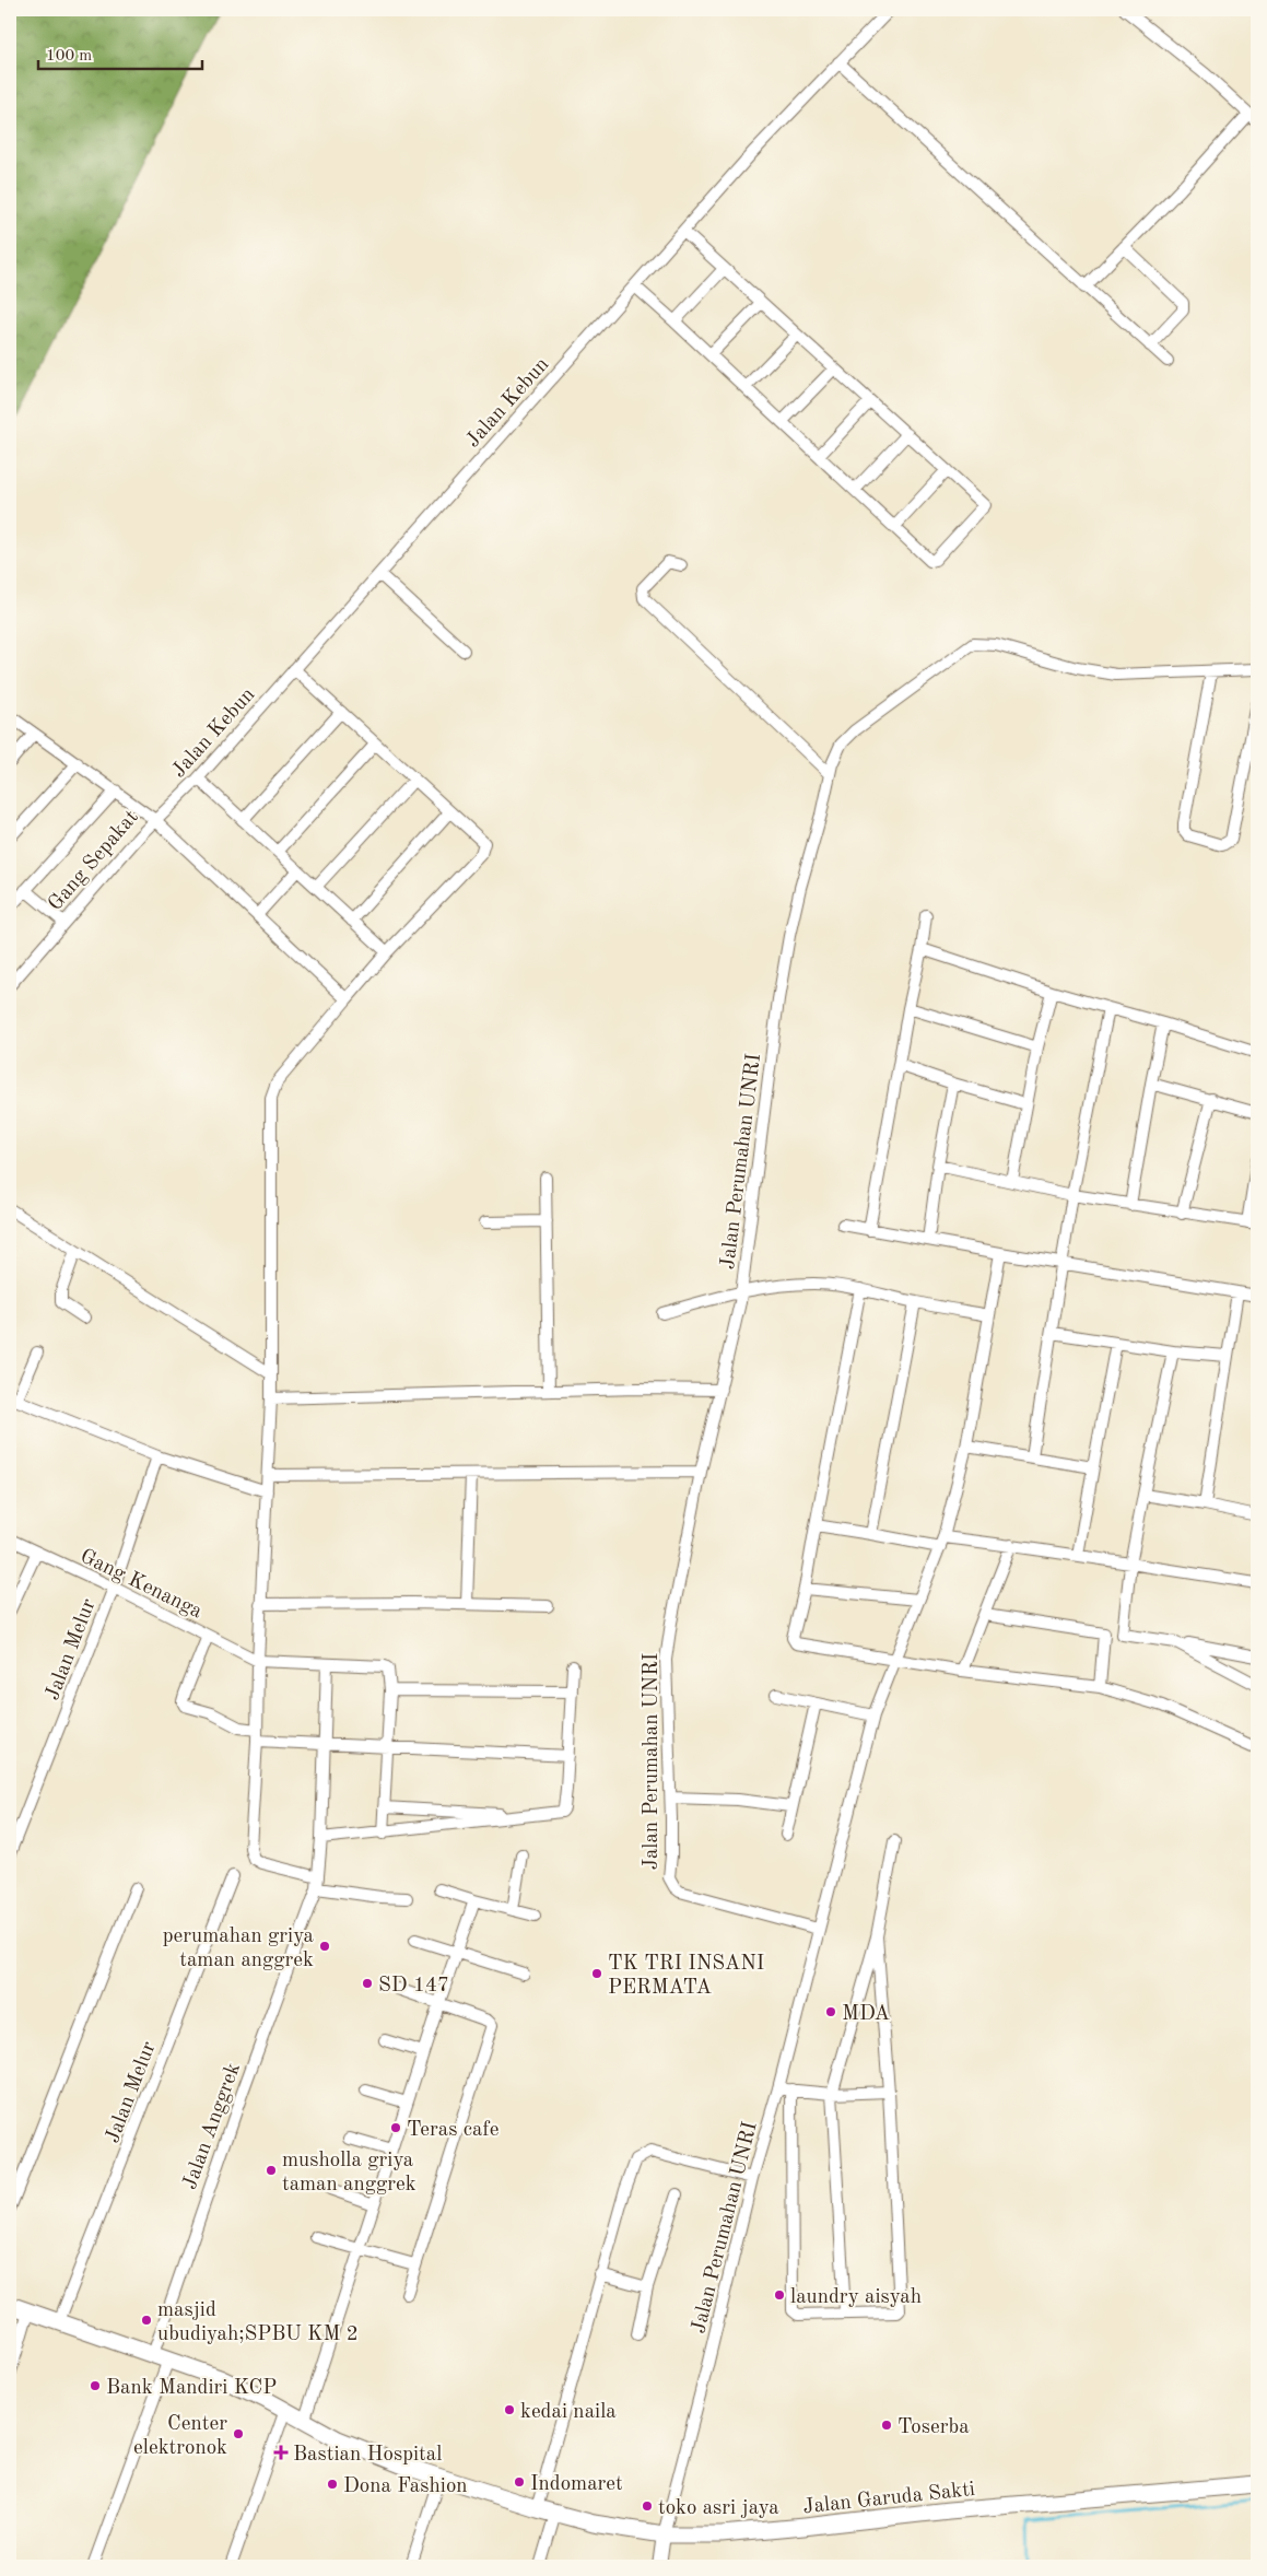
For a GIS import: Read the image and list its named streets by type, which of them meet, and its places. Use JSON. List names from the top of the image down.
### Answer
{
  "streets": {
    "highway": ["Jalan Garuda Sakti"],
    "street": [
      "Jalan Kebun",
      "Gang Sepakat",
      "Jalan Perumahan UNRI",
      "Gang Kenanga",
      "Jalan Melur",
      "Jalan Anggrek"
    ]
  },
  "crossings": [
    ["Jalan Kebun", "Gang Sepakat"],
    ["Jalan Perumahan UNRI", "Jalan Garuda Sakti"],
    ["Gang Kenanga", "Jalan Melur"],
    ["Jalan Melur", "Jalan Garuda Sakti"],
    ["Jalan Anggrek", "Jalan Garuda Sakti"]
  ],
  "places": {
    "other": [
      "perumahan griya taman anggrek",
      "TK TRI INSANI PERMATA",
      "SD 147",
      "MDA",
      "Teras cafe",
      "musholla griya taman anggrek",
      "laundry aisyah",
      "masjid ubudiyah;SPBU KM 2",
      "Bank Mandiri KCP",
      "kedai naila",
      "Toserba",
      "Center elektronok",
      "Indomaret",
      "Dona Fashion",
      "toko asri jaya"
    ],
    "health": ["Bastian Hospital"]
  },
  "scale_bar": "100 m"
}
